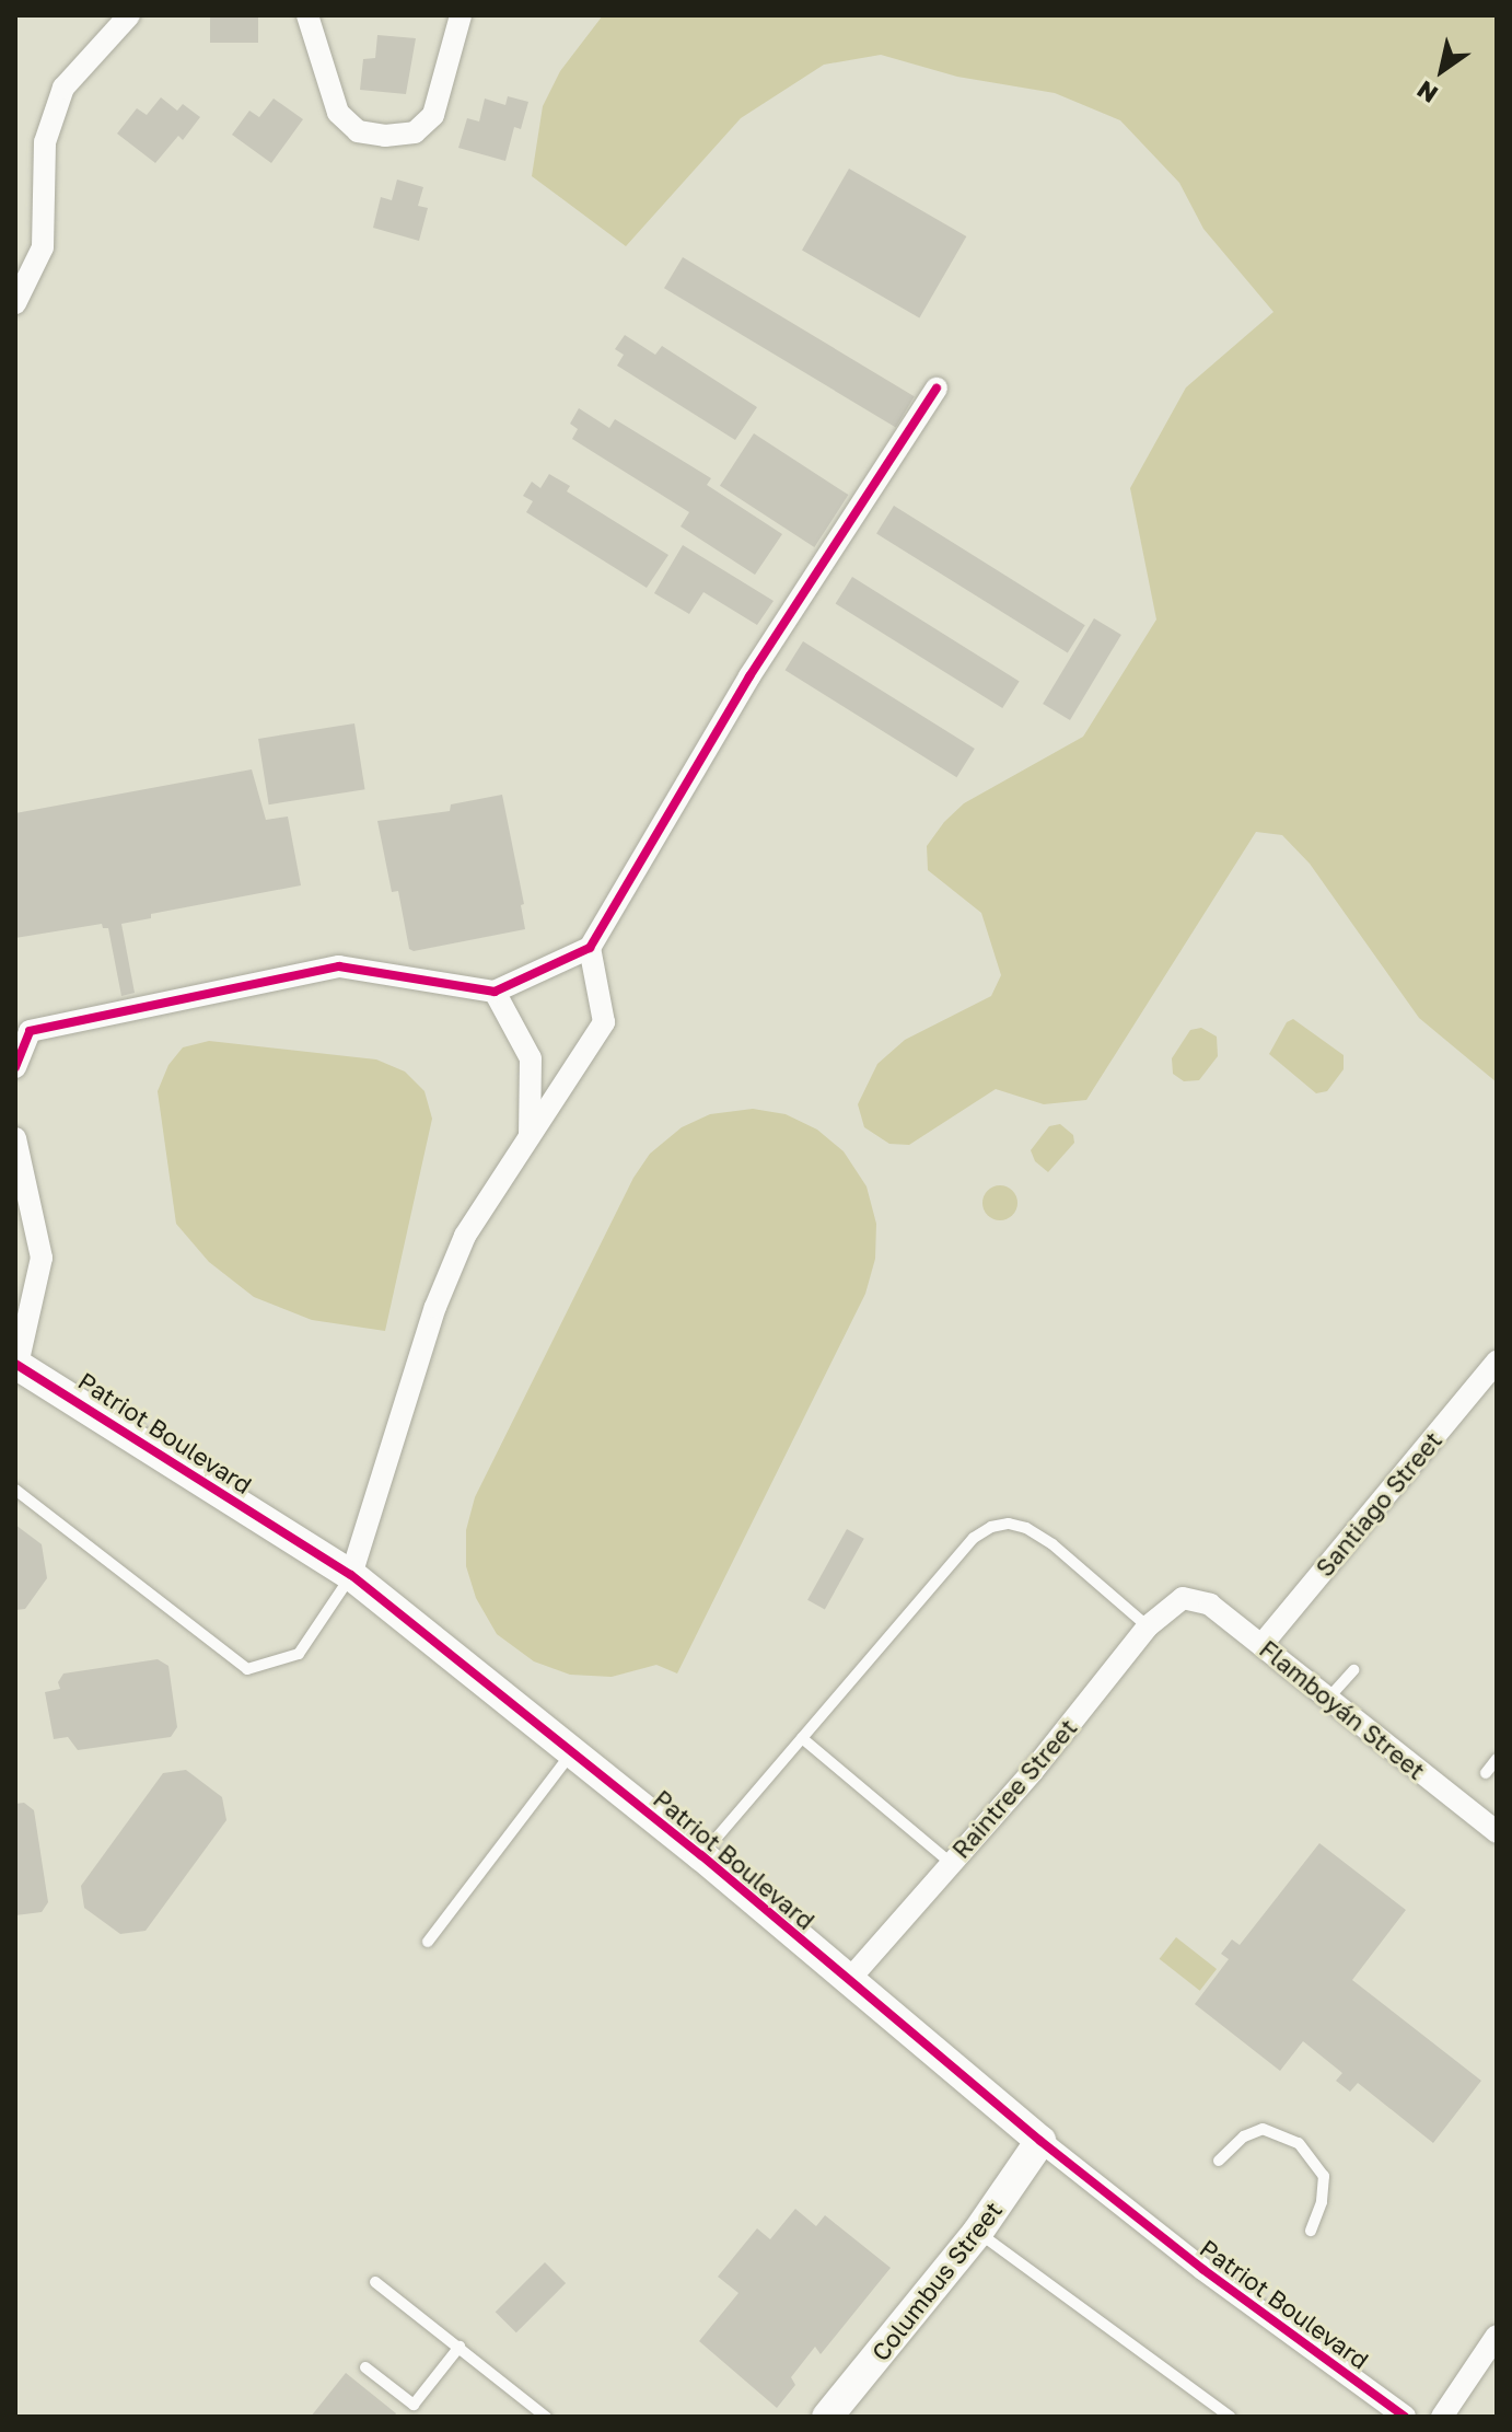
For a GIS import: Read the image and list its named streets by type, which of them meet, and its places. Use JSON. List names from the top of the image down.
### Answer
{
  "streets": {
    "street": [
      "Patriot Boulevard",
      "Santiago Street",
      "Flamboyán Street",
      "Raintree Street",
      "Columbus Street"
    ]
  },
  "crossings": [
    ["Patriot Boulevard", "Raintree Street"],
    ["Patriot Boulevard", "Columbus Street"],
    ["Santiago Street", "Flamboyán Street"],
    ["Flamboyán Street", "Raintree Street"]
  ],
  "north": "bottom left"
}
